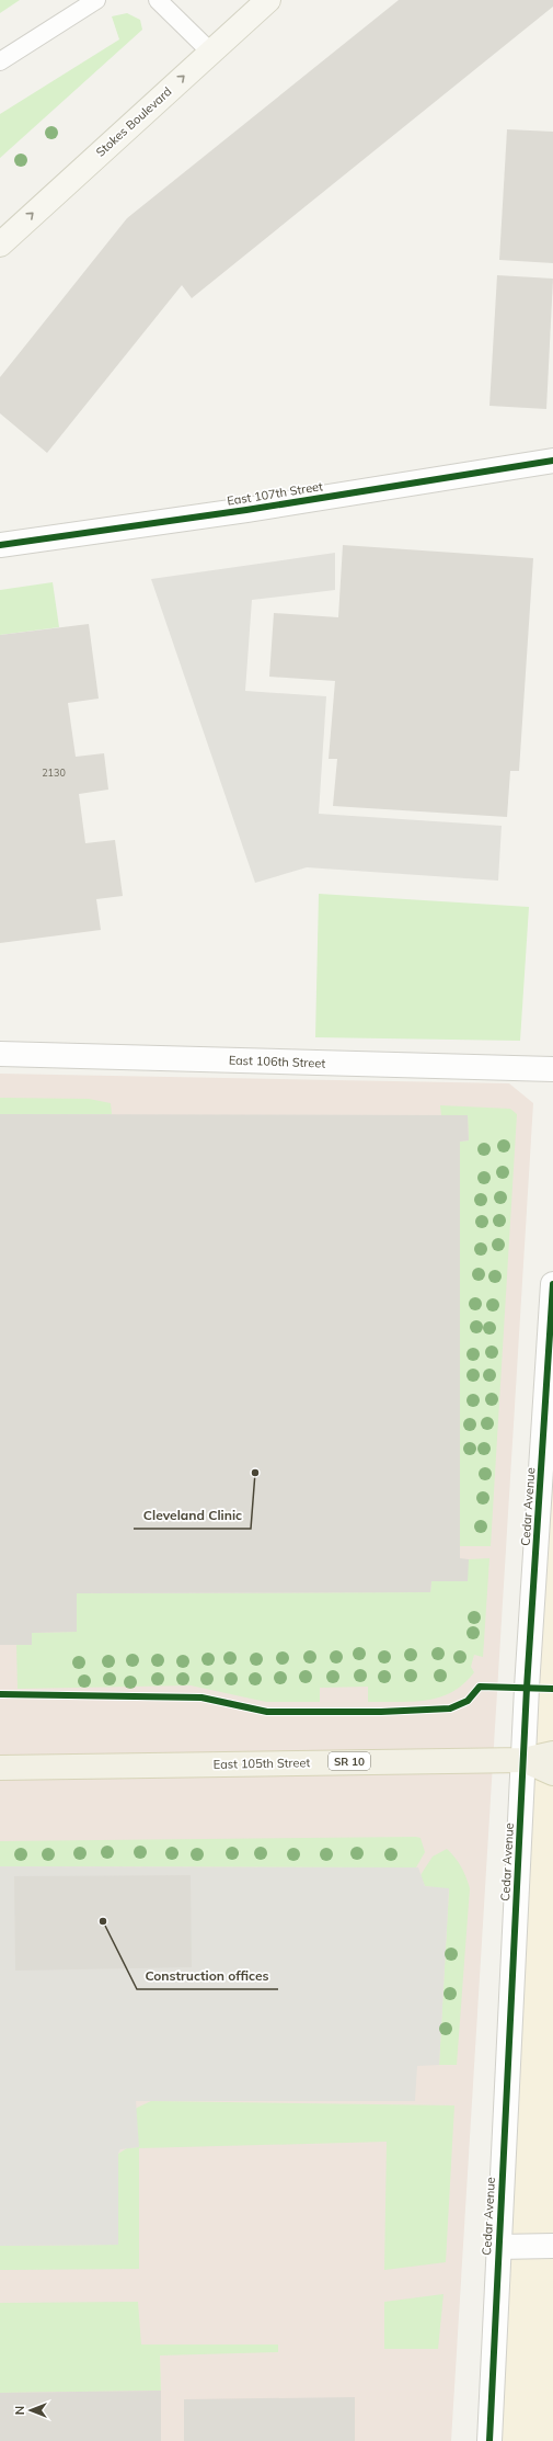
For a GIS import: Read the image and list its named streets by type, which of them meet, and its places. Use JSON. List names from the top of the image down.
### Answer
{
  "streets": {
    "main road": ["Stokes Boulevard", "SR 10", "East 105th Street"],
    "street": ["East 107th Street", "East 106th Street", "Cedar Avenue"]
  },
  "crossings": [
    ["Cedar Avenue", "East 105th Street"]
  ],
  "one_way": ["Stokes Boulevard"],
  "places": ["Cleveland Clinic", "Construction offices"],
  "house_numbers": ["2130"],
  "north": "left"
}
